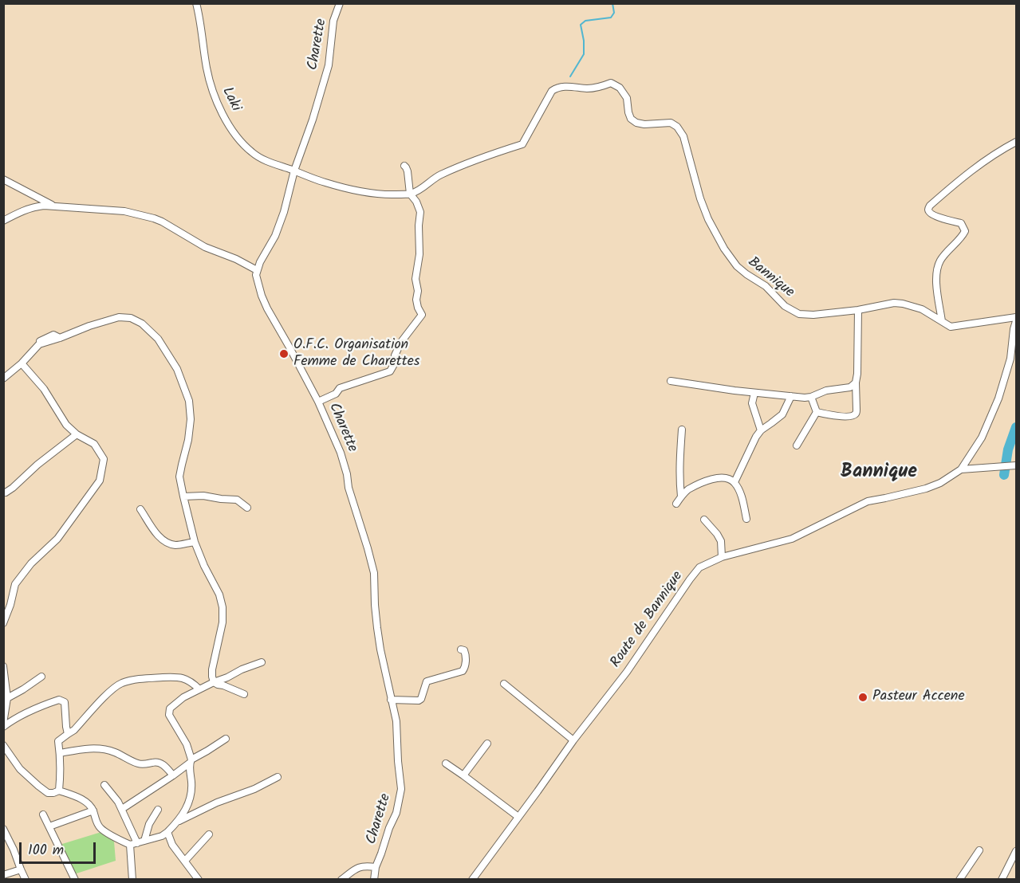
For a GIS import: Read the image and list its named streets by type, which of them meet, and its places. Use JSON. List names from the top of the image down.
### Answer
{
  "streets": {
    "street": [
      "Charette",
      "Laki",
      "Bannique",
      "Route de Bannique"
    ]
  },
  "crossings": [
    ["Charette", "Laki"],
    ["Laki", "Bannique"]
  ],
  "districts": ["Bannique"],
  "places": ["O.F.C. Organisation Femme de Charettes", "Pasteur Accene"],
  "scale_bar": "100 m"
}
